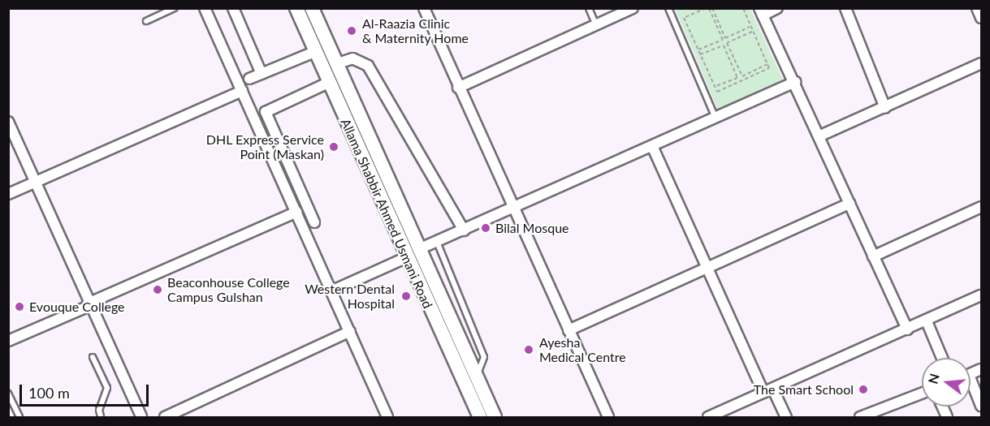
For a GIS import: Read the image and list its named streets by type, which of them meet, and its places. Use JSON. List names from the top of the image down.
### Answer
{
  "streets": {
    "main road": ["Allama Shabbir Ahmed Usmani Road"]
  },
  "places": [
    "Al-Raazia Clinic & Maternity Home",
    "DHL Express Service Point (Maskan)",
    "Bilal Mosque",
    "Beaconhouse College Campus Gulshan",
    "Western Dental Hospital",
    "Evouque College",
    "Ayesha Medical Centre",
    "The Smart School"
  ],
  "scale_bar": "100 m",
  "north": "left"
}
